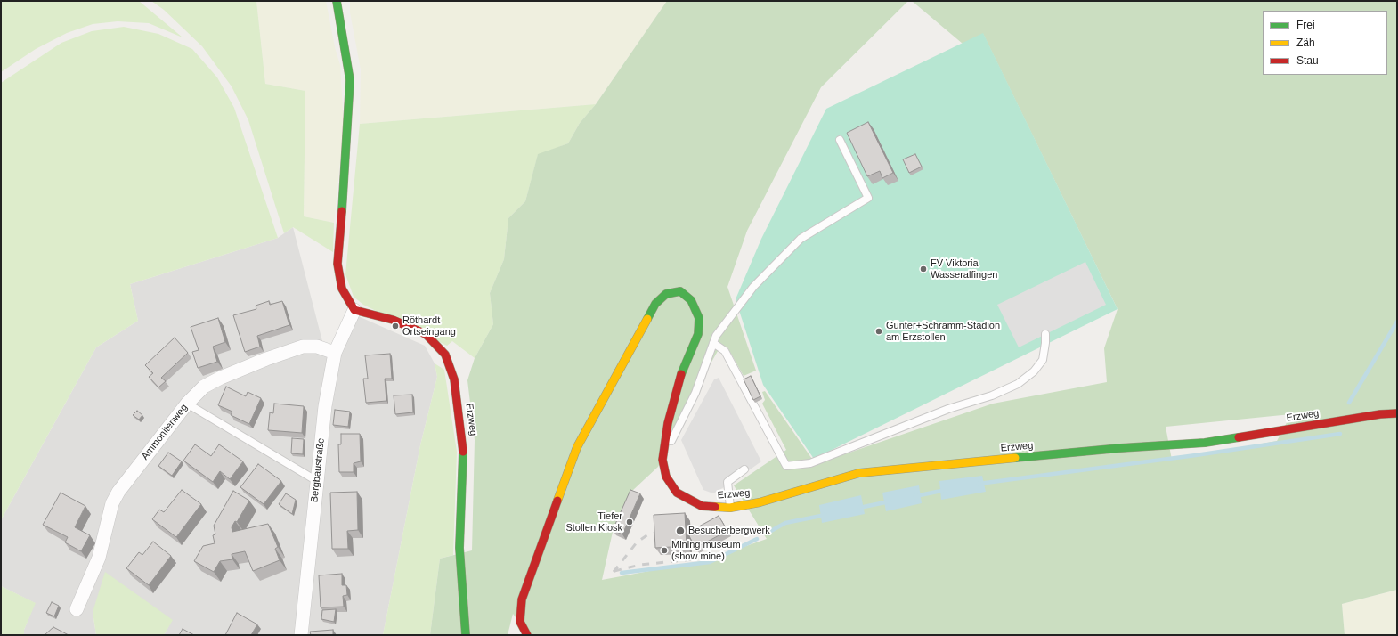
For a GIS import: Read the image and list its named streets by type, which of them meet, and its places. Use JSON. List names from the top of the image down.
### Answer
{
  "streets": {
    "street": ["Erzweg", "Ammonitenweg", "Bergbaustraße"]
  },
  "crossings": [
    ["Erzweg", "Bergbaustraße"],
    ["Ammonitenweg", "Bergbaustraße"]
  ],
  "places": [
    "FV Viktoria Wasseralfingen",
    "Röthardt Ortseingang",
    "Günter+Schramm-Stadion am Erzstollen",
    "Tiefer Stollen Kiosk",
    "Besucherbergwerk",
    "Mining museum (show mine)"
  ],
  "legend": ["Frei", "Zäh", "Stau"]
}
